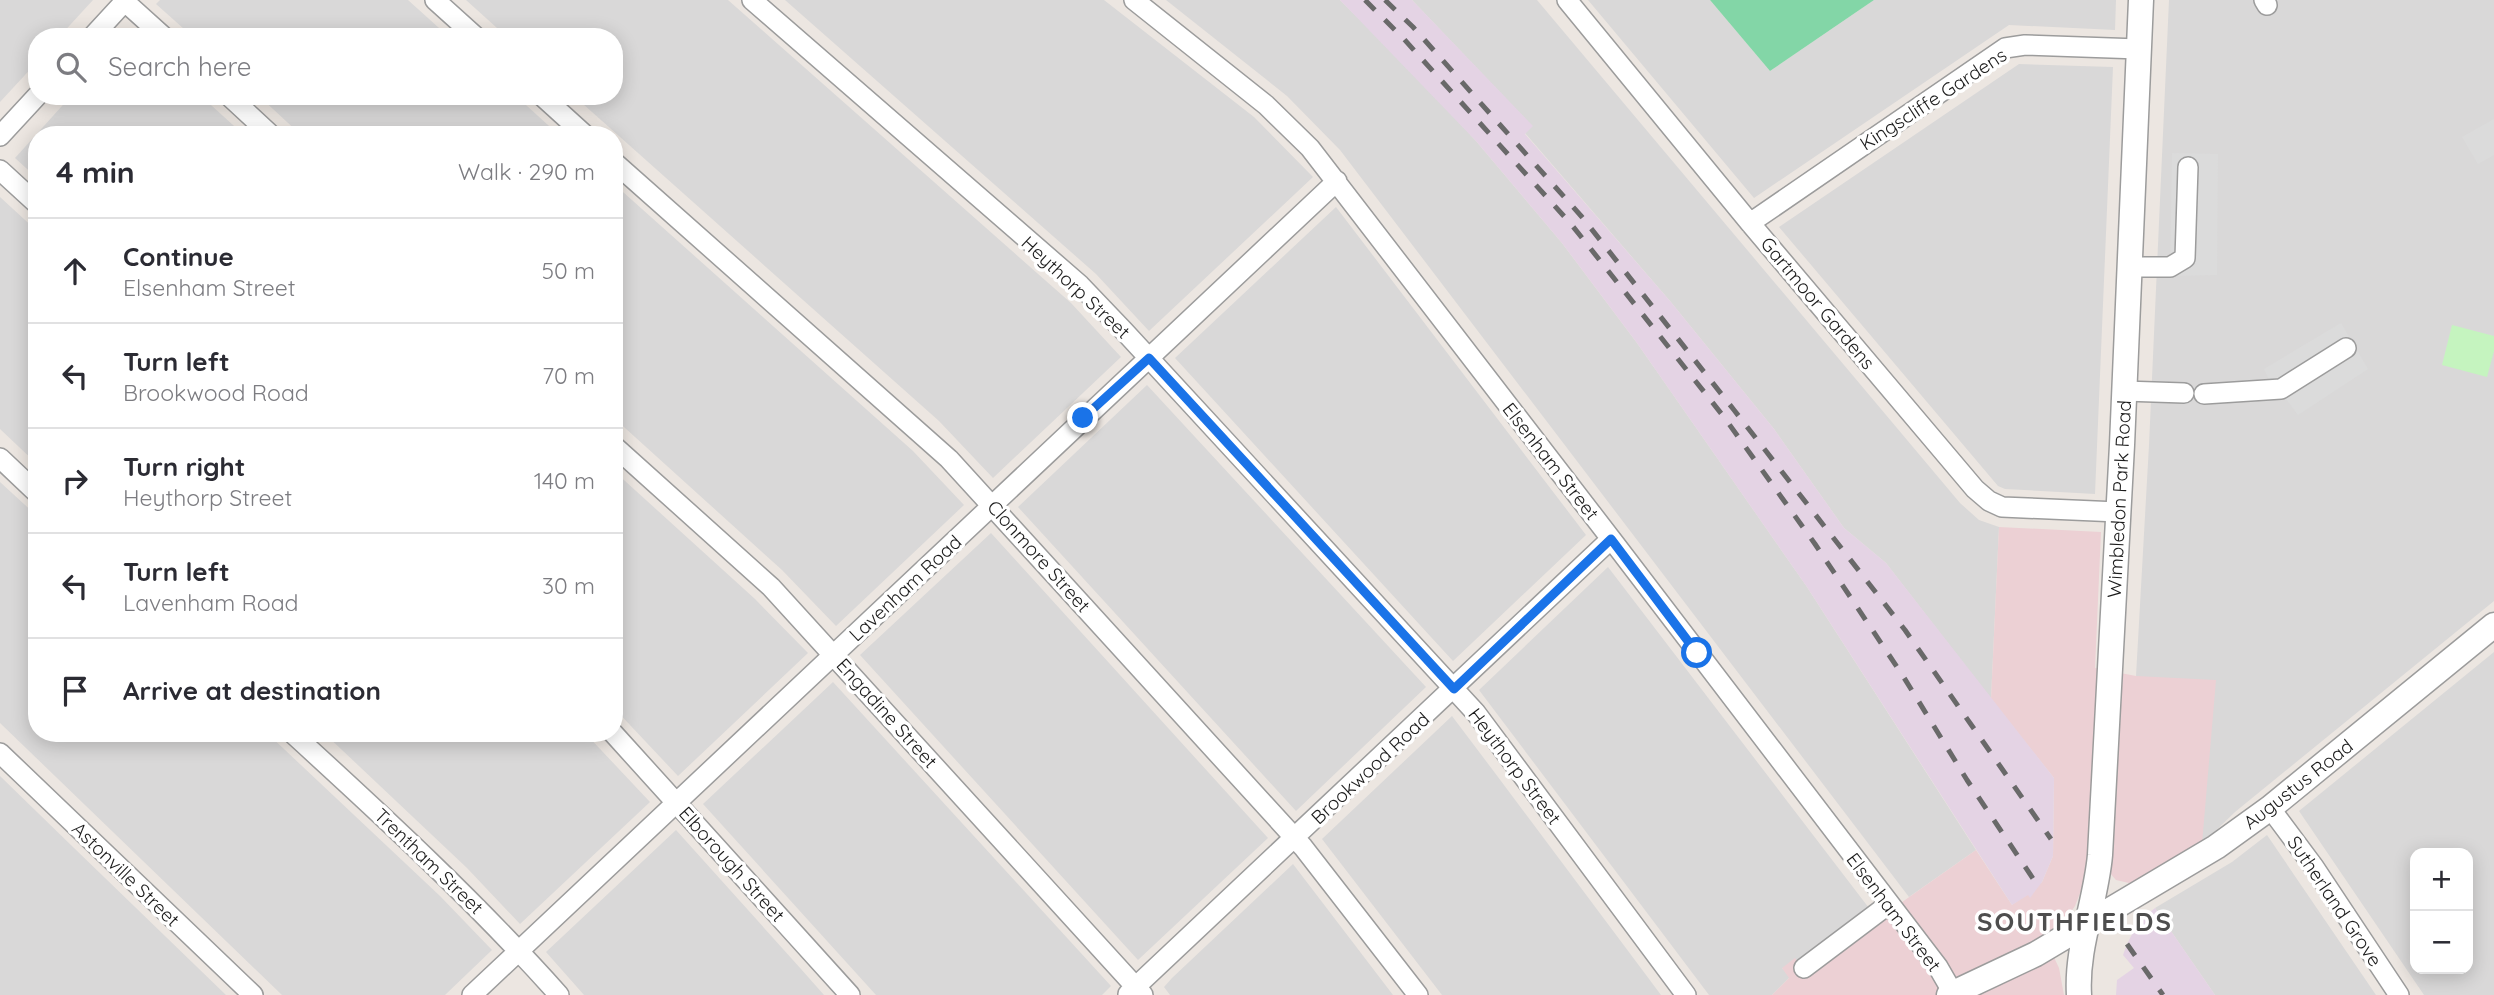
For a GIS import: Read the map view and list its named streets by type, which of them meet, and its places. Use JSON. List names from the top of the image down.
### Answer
{
  "streets": {
    "street": [
      "Kingscliffe Gardens",
      "Heythorp Street",
      "Gartmoor Gardens",
      "Elsenham Street",
      "Wimbledon Park Road",
      "Clonmore Street",
      "Lavenham Road",
      "Engadine Street",
      "Brookwood Road",
      "Augustus Road",
      "Trentham Street",
      "Elborough Street",
      "Astonville Street",
      "Sutherland Grove"
    ]
  },
  "crossings": [
    ["Kingscliffe Gardens", "Gartmoor Gardens"],
    ["Kingscliffe Gardens", "Wimbledon Park Road"],
    ["Heythorp Street", "Lavenham Road"],
    ["Heythorp Street", "Brookwood Road"],
    ["Gartmoor Gardens", "Wimbledon Park Road"],
    ["Elsenham Street", "Lavenham Road"],
    ["Elsenham Street", "Brookwood Road"],
    ["Elsenham Street", "Augustus Road"],
    ["Wimbledon Park Road", "Augustus Road"],
    ["Clonmore Street", "Lavenham Road"],
    ["Clonmore Street", "Brookwood Road"],
    ["Lavenham Road", "Engadine Street"],
    ["Lavenham Road", "Trentham Street"],
    ["Lavenham Road", "Elborough Street"],
    ["Engadine Street", "Brookwood Road"],
    ["Augustus Road", "Sutherland Grove"]
  ],
  "districts": ["SOUTHFIELDS"],
  "page": {
    "search": "Search here",
    "heading": ["4 min", "Walk · 290 m"],
    "list": [
      ["Continue", "Elsenham Street", "50 m"],
      ["Turn left", "Brookwood Road", "70 m"],
      ["Turn right", "Heythorp Street", "140 m"],
      ["Turn left", "Lavenham Road", "30 m"],
      "Arrive at destination"
    ],
    "map_buttons": ["+", "−"]
  }
}
